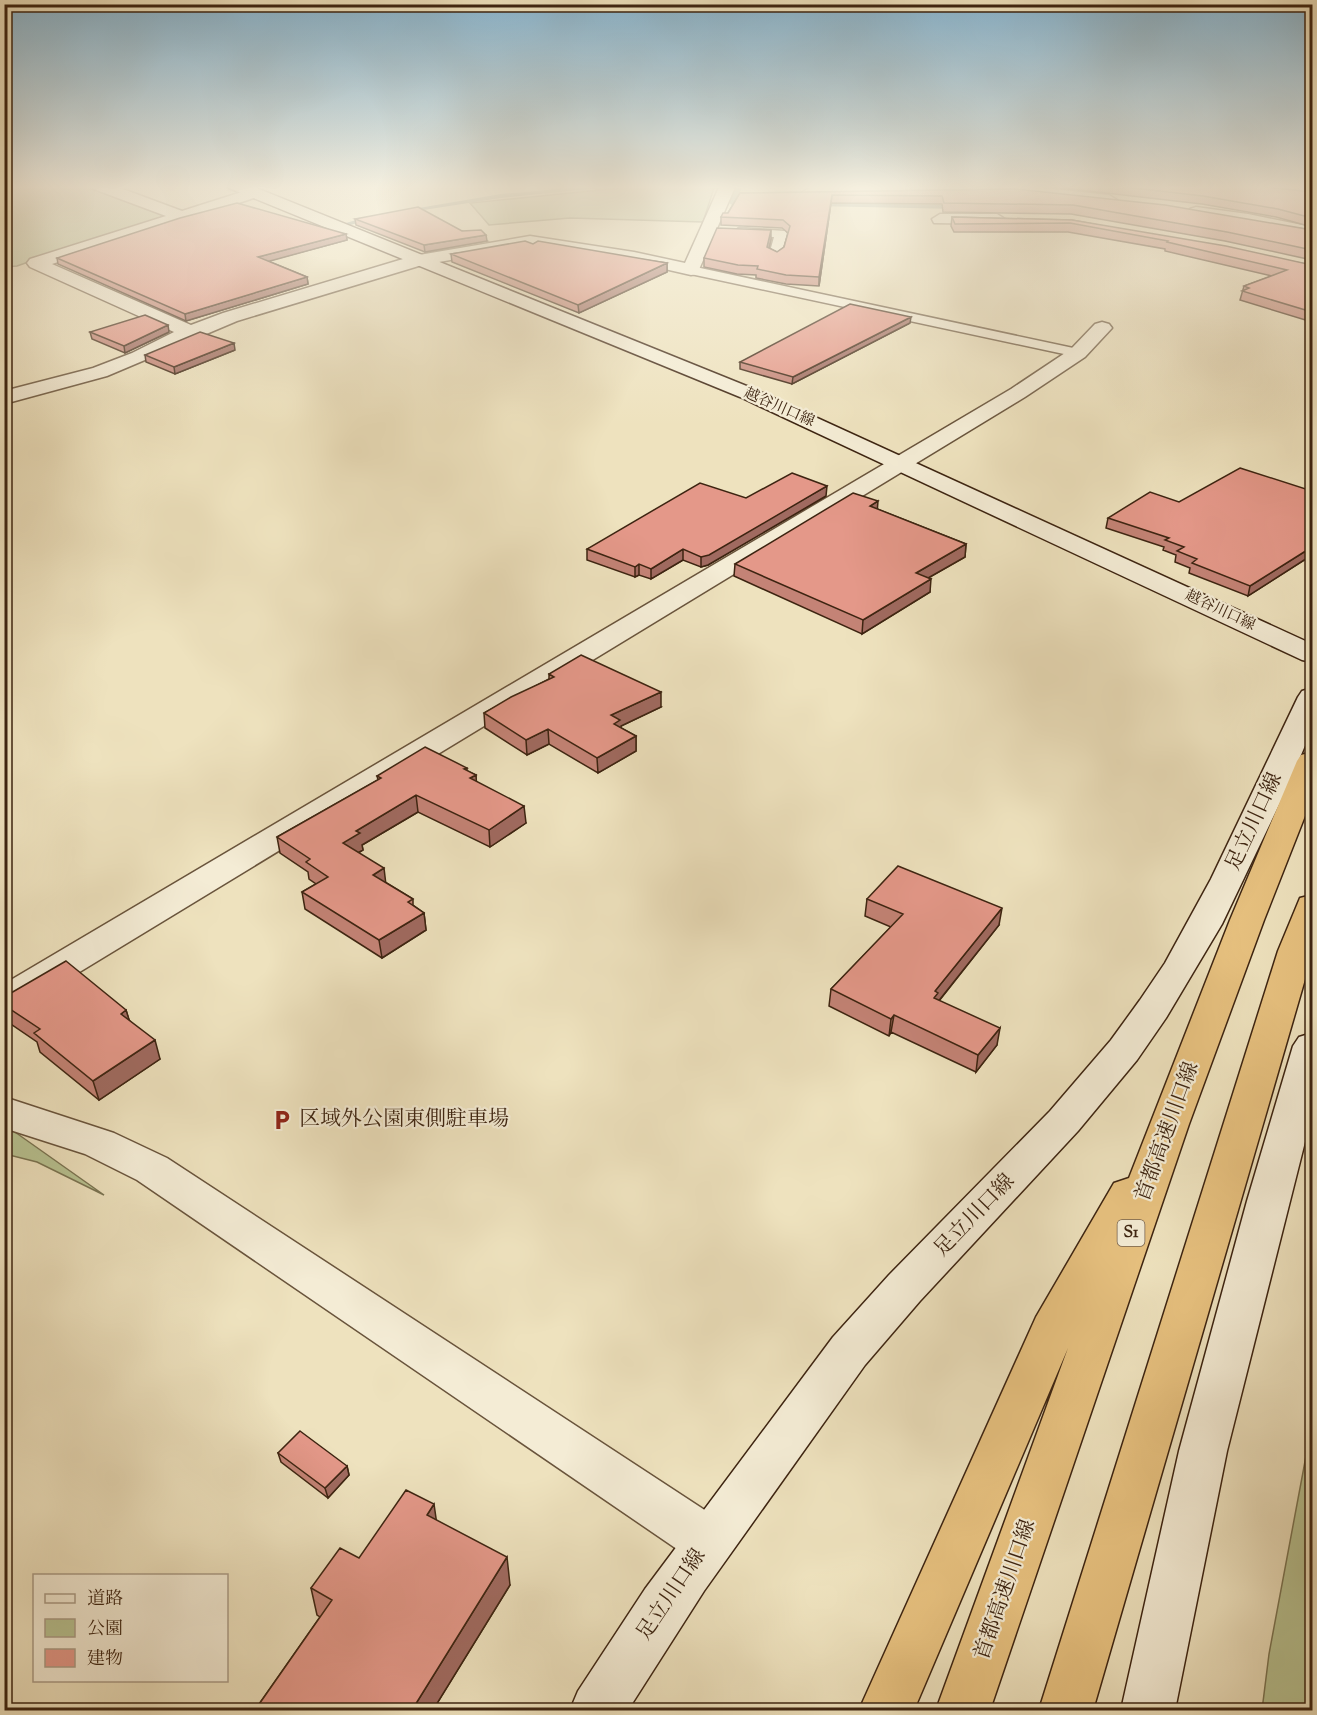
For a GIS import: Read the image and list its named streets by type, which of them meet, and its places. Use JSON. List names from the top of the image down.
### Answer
{
  "streets": {
    "highway": ["首都高速川口線", "S1"],
    "street": ["越谷川口線", "足立川口線"]
  },
  "places": {
    "parking": ["区域外公園東側駐車場"]
  },
  "legend": ["道路", "公園", "建物"]
}
